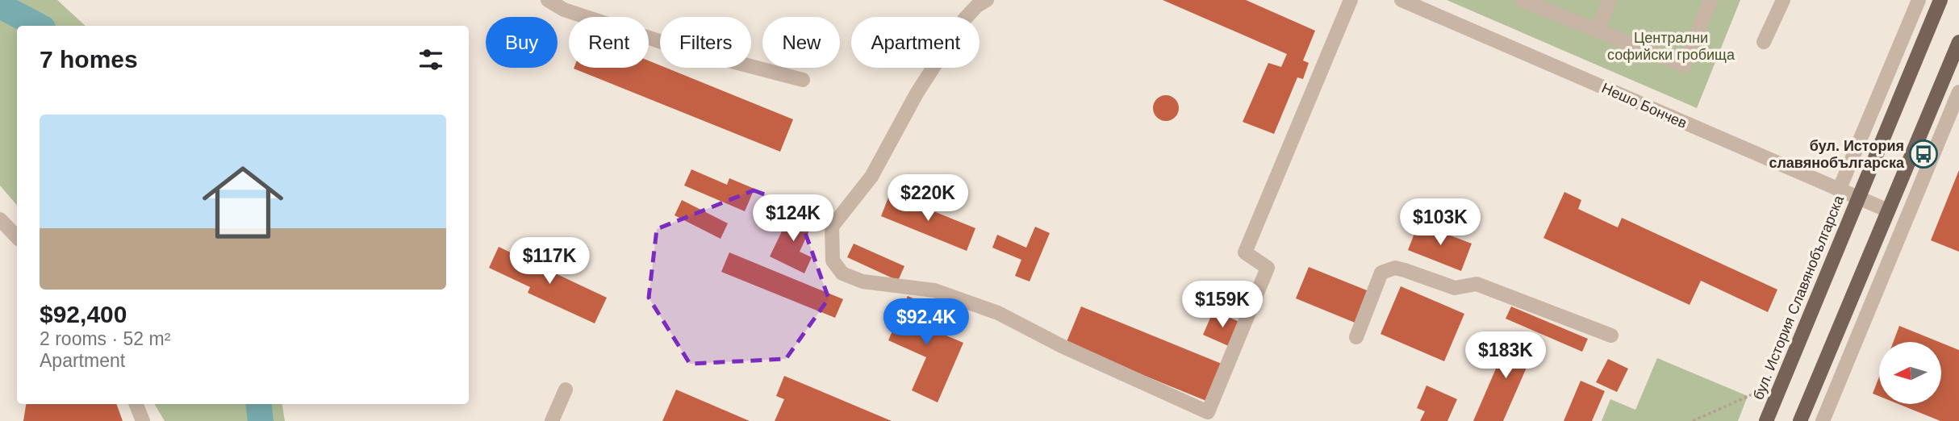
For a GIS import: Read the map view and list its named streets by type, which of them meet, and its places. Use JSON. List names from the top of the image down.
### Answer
{
  "streets": {
    "main road": ["бул. История Славянобългарска"],
    "street": ["Нешо Бончев"]
  },
  "crossings": [
    ["Нешо Бончев", "бул. История Славянобългарска"]
  ],
  "parks": ["Централни софийски гробища"],
  "places": {
    "bus stop": ["бул. История славянобългарска"]
  },
  "north": "left",
  "page": {
    "chip": [
      "Buy",
      "Rent",
      "Filters",
      "New",
      "Apartment"
    ],
    "heading": "7 homes",
    "list": [
      {
        "name": "$92,400",
        "note": "2 rooms · 52 m² · Apartment"
      }
    ],
    "price": [
      "$220K",
      "$124K",
      "$103K",
      "$117K",
      "$159K",
      "$92.4K",
      "$183K"
    ]
  }
}
